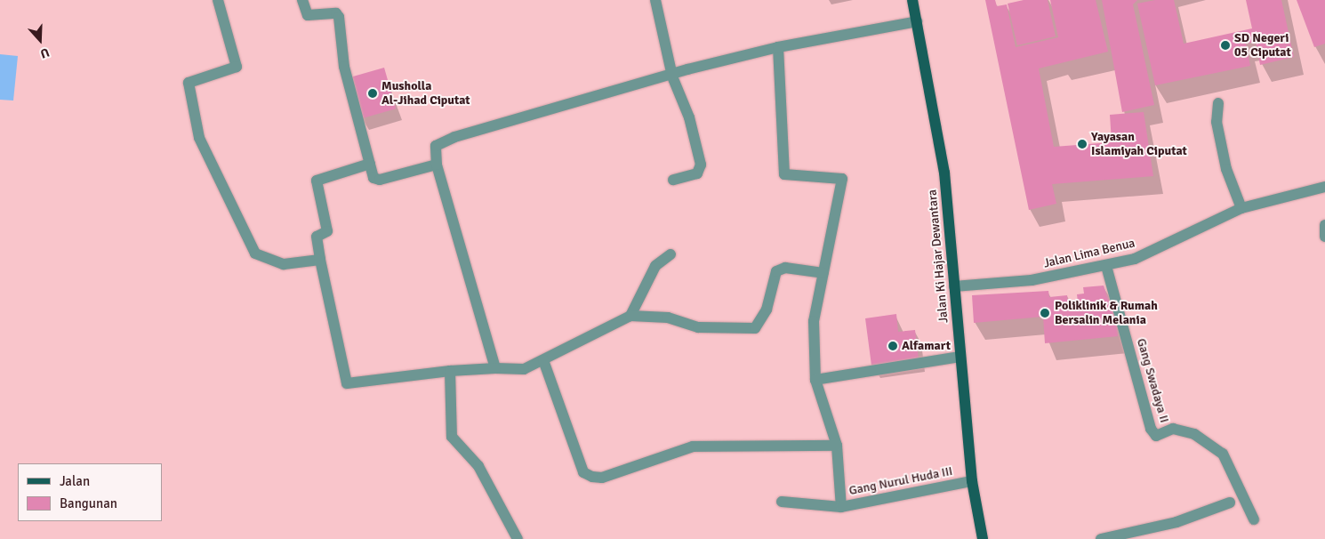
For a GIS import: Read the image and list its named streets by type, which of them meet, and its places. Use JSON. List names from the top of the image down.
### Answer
{
  "streets": {
    "main road": ["Jalan Ki Hajar Dewantara"],
    "street": ["Jalan Lima Benua", "Gang Swadaya II", "Gang Nurul Huda III"]
  },
  "crossings": [
    ["Jalan Lima Benua", "Jalan Ki Hajar Dewantara"],
    ["Jalan Lima Benua", "Gang Swadaya II"],
    ["Jalan Ki Hajar Dewantara", "Gang Nurul Huda III"]
  ],
  "places": [
    "SD Negeri 05 Ciputat",
    "Musholla Al-Jihad Ciputat",
    "Yayasan Islamiyah Ciputat",
    "Poliklinik & Rumah Bersalin Melania",
    "Alfamart"
  ],
  "legend": ["Jalan", "Bangunan"],
  "north": "bottom"
}
